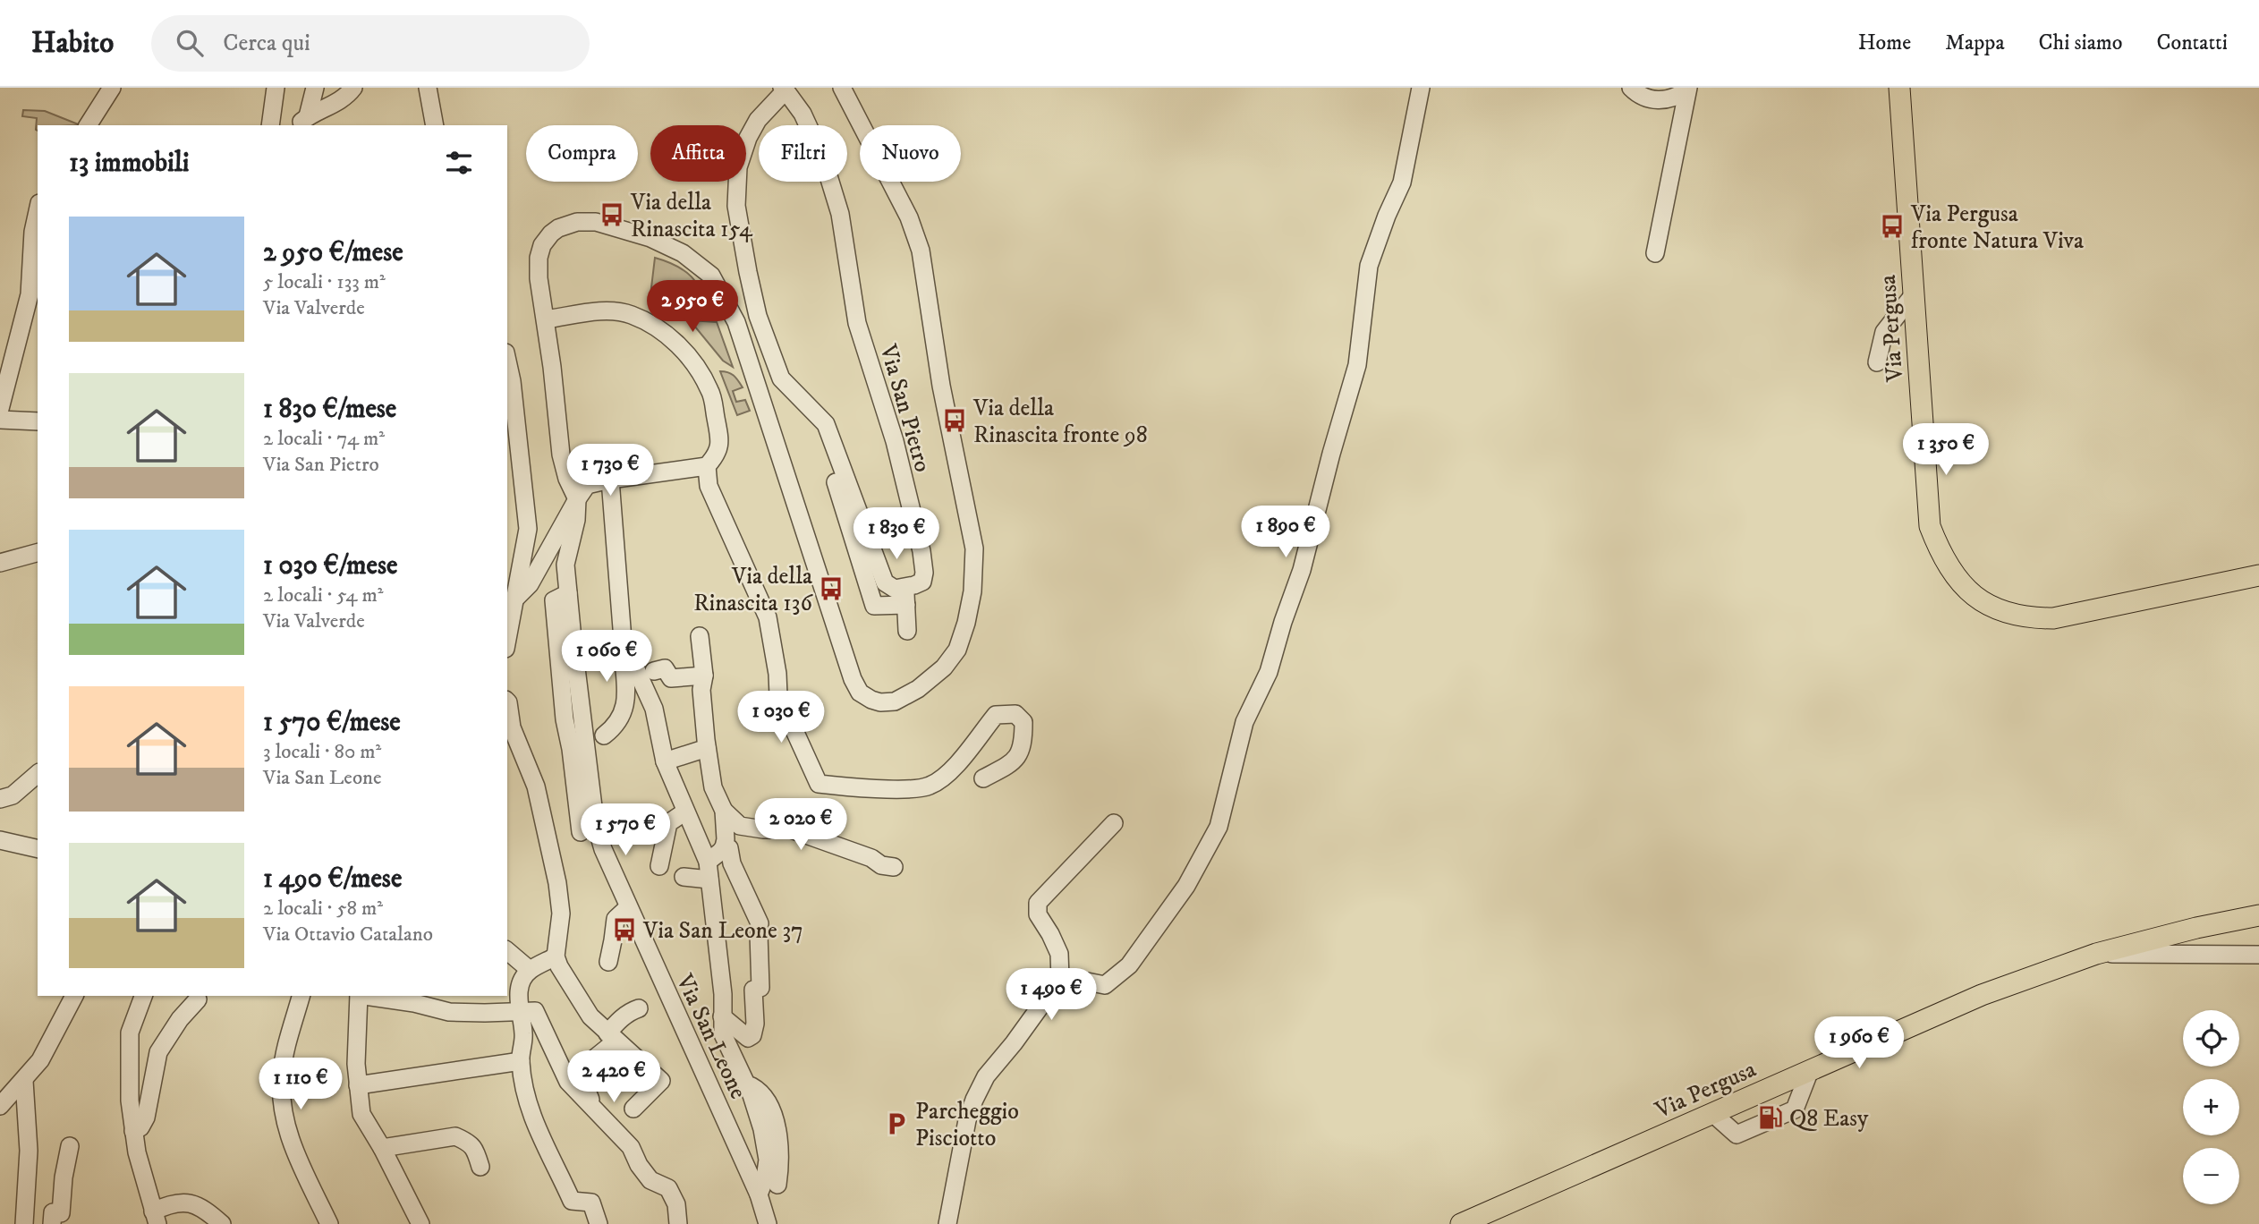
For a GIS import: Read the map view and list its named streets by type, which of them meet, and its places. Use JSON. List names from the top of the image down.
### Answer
{
  "streets": {
    "main road": ["Via Pergusa"],
    "street": ["Via San Pietro", "Via San Leone"]
  },
  "places": {
    "bus stop": [
      "Via della Rinascita 154",
      "Via Pergusa fronte Natura Viva",
      "Via della Rinascita fronte 98",
      "Via della Rinascita 136",
      "Via San Leone 37"
    ],
    "fuel station": ["Q8 Easy"],
    "parking": ["Parcheggio Pisciotto"]
  },
  "page": {
    "header": "Habito",
    "search": "Cerca qui",
    "nav": [
      "Home",
      "Mappa",
      "Chi siamo",
      "Contatti"
    ],
    "chip": [
      "Compra",
      "Affitta",
      "Filtri",
      "Nuovo"
    ],
    "heading": "13 immobili",
    "list": [
      {
        "name": "2 950 €/mese",
        "note": "5 locali · 133 m² · Via Valverde"
      },
      {
        "name": "1 830 €/mese",
        "note": "2 locali · 74 m² · Via San Pietro"
      },
      {
        "name": "1 030 €/mese",
        "note": "2 locali · 54 m² · Via Valverde"
      },
      {
        "name": "1 570 €/mese",
        "note": "3 locali · 80 m² · Via San Leone"
      },
      {
        "name": "1 490 €/mese",
        "note": "2 locali · 58 m² · Via Ottavio Catalano"
      }
    ],
    "price": [
      "2 950 €",
      "1 350 €",
      "1 730 €",
      "1 890 €",
      "1 830 €",
      "1 060 €",
      "1 030 €",
      "2 020 €",
      "1 570 €",
      "1 490 €",
      "1 960 €",
      "2 420 €",
      "1 110 €"
    ],
    "map_buttons": ["+", "−"]
  }
}
